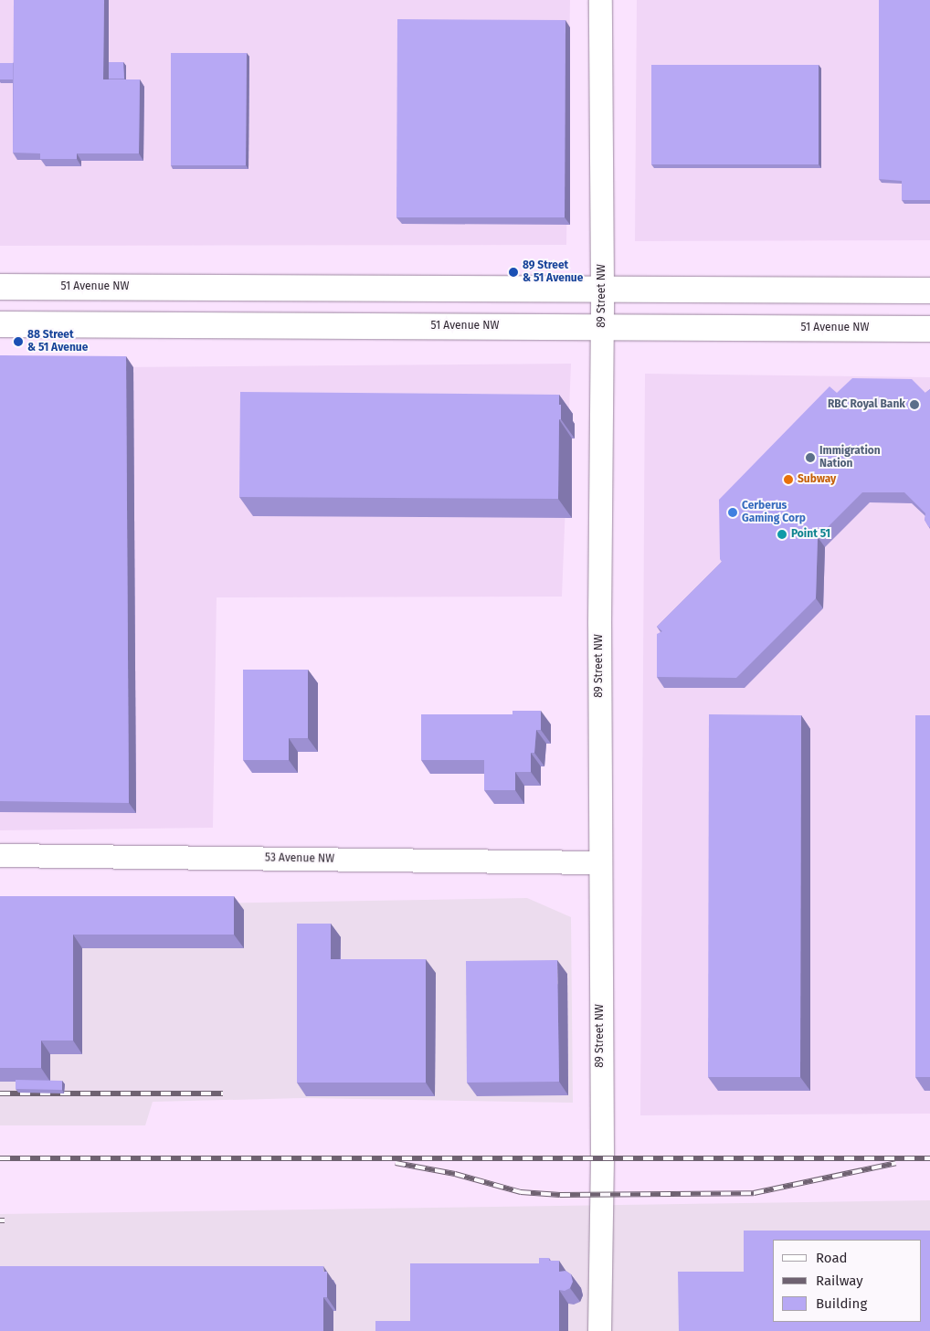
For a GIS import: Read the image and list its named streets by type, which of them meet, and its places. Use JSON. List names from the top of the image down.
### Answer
{
  "streets": {
    "main road": ["51 Avenue NW"],
    "street": ["89 Street NW", "53 Avenue NW"]
  },
  "crossings": [
    ["51 Avenue NW", "89 Street NW"],
    ["89 Street NW", "53 Avenue NW"]
  ],
  "places": [
    "89 Street & 51 Avenue",
    "88 Street & 51 Avenue",
    "RBC Royal Bank",
    "Immigration Nation",
    "Subway",
    "Cerberus Gaming Corp",
    "Point 51"
  ],
  "legend": ["Road", "Railway", "Building"]
}
